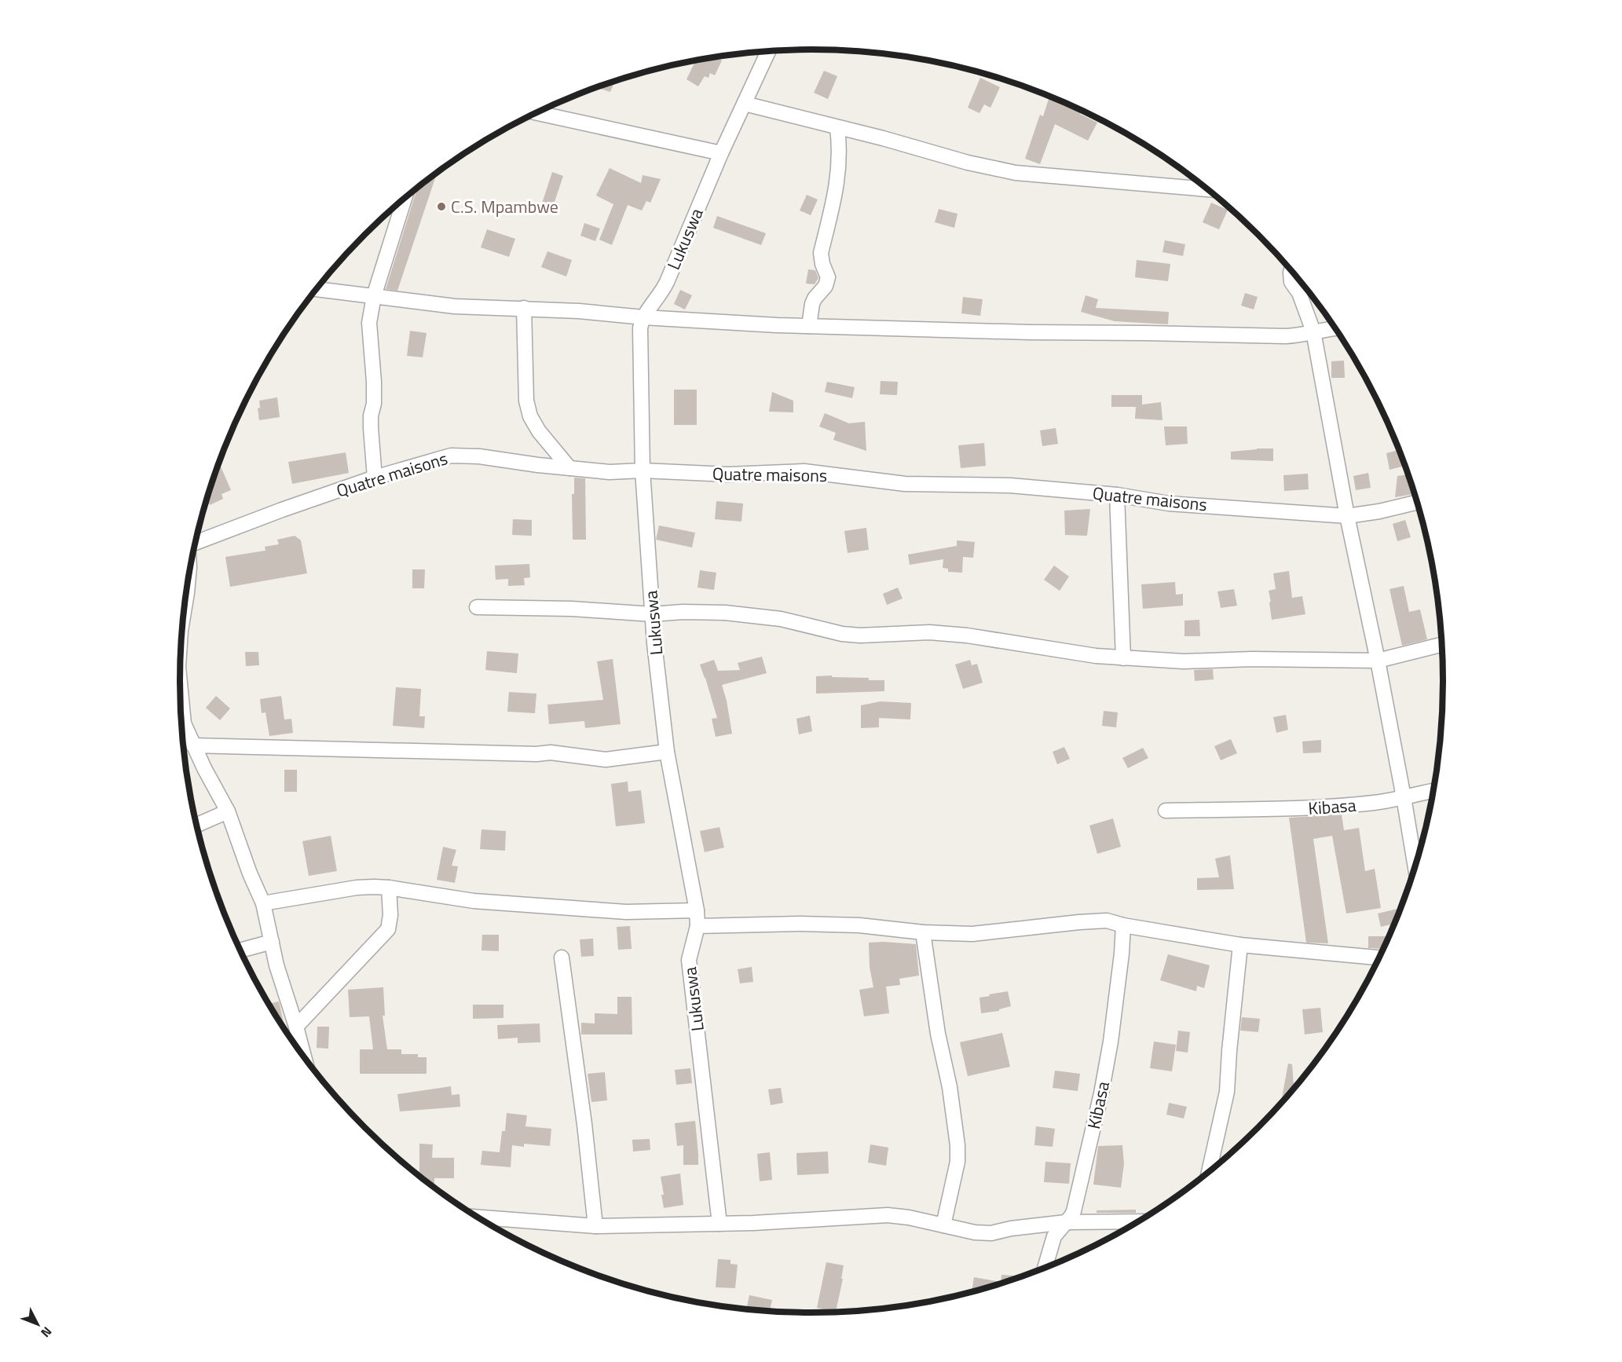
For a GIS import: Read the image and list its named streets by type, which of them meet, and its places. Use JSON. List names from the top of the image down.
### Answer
{
  "streets": {
    "street": ["Lukuswa", "Quatre maisons", "Kibasa"]
  },
  "crossings": [
    ["Lukuswa", "Quatre maisons"]
  ],
  "places": ["C.S. Mpambwe"],
  "north": "bottom right"
}
